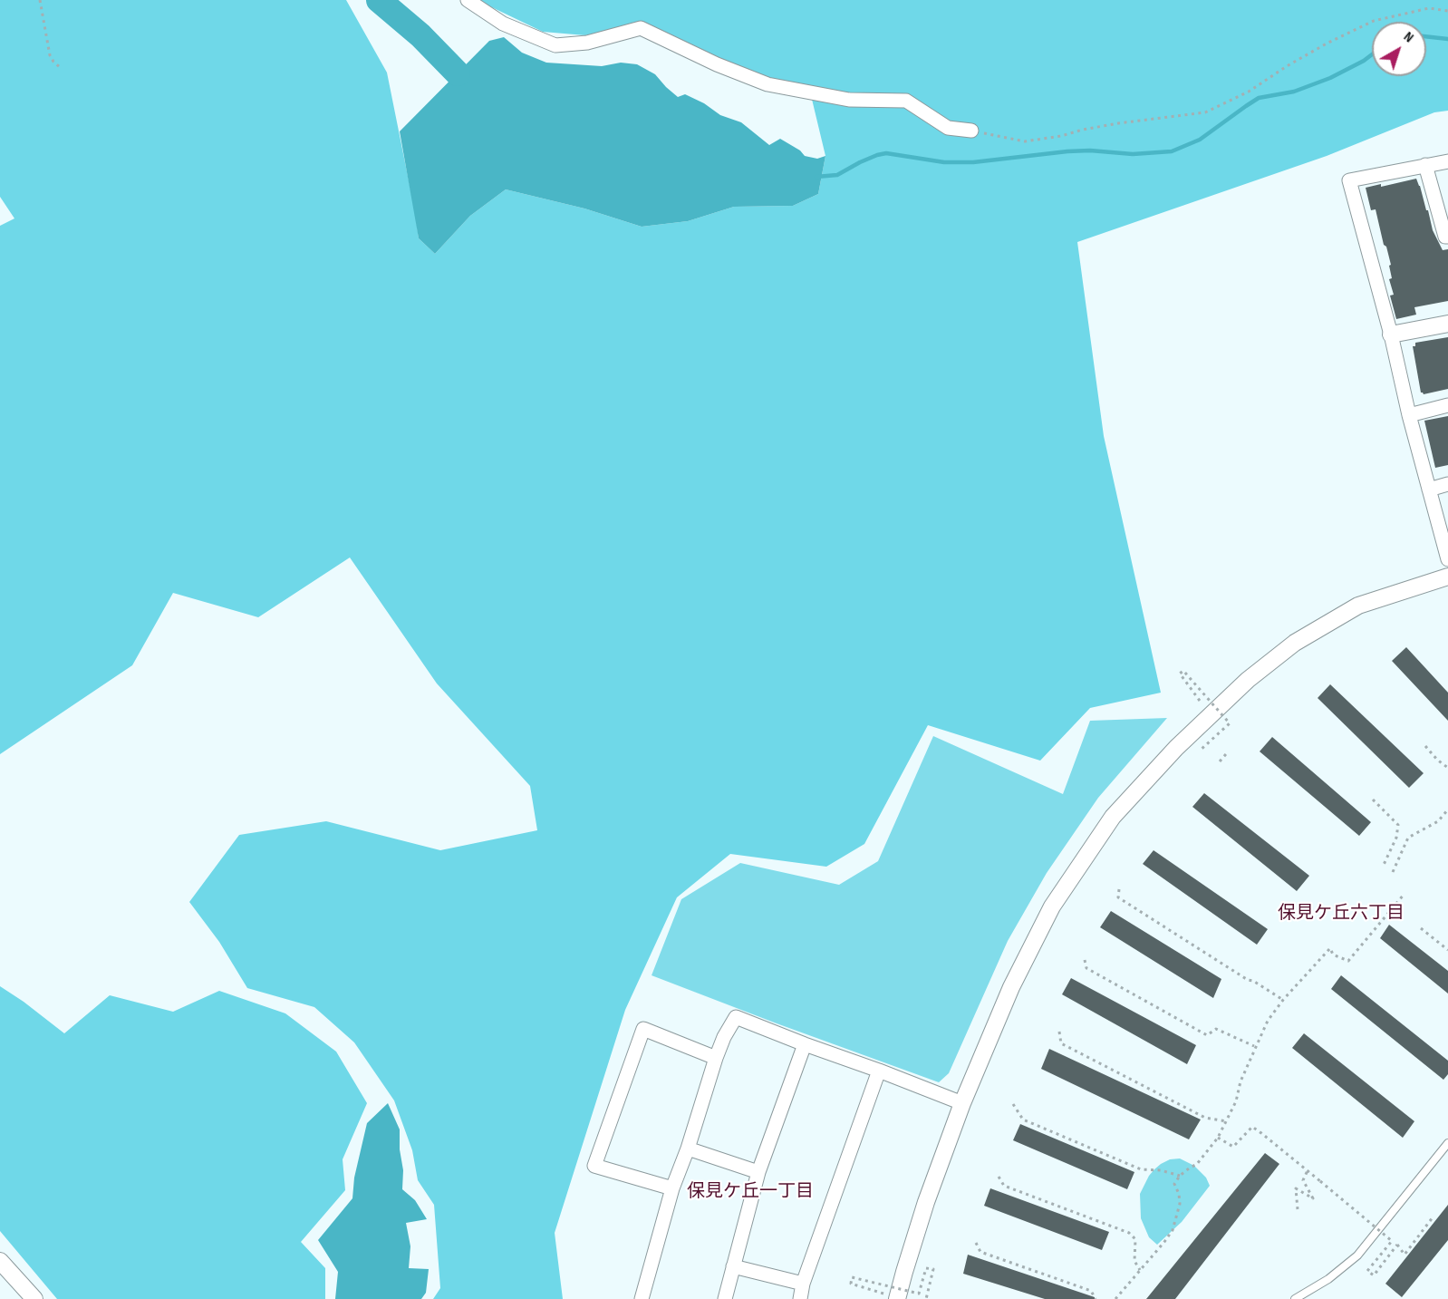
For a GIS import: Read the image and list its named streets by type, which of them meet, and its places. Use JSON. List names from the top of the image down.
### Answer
{
  "districts": ["保見ケ丘六丁目", "保見ケ丘一丁目"],
  "north": "top right"
}
